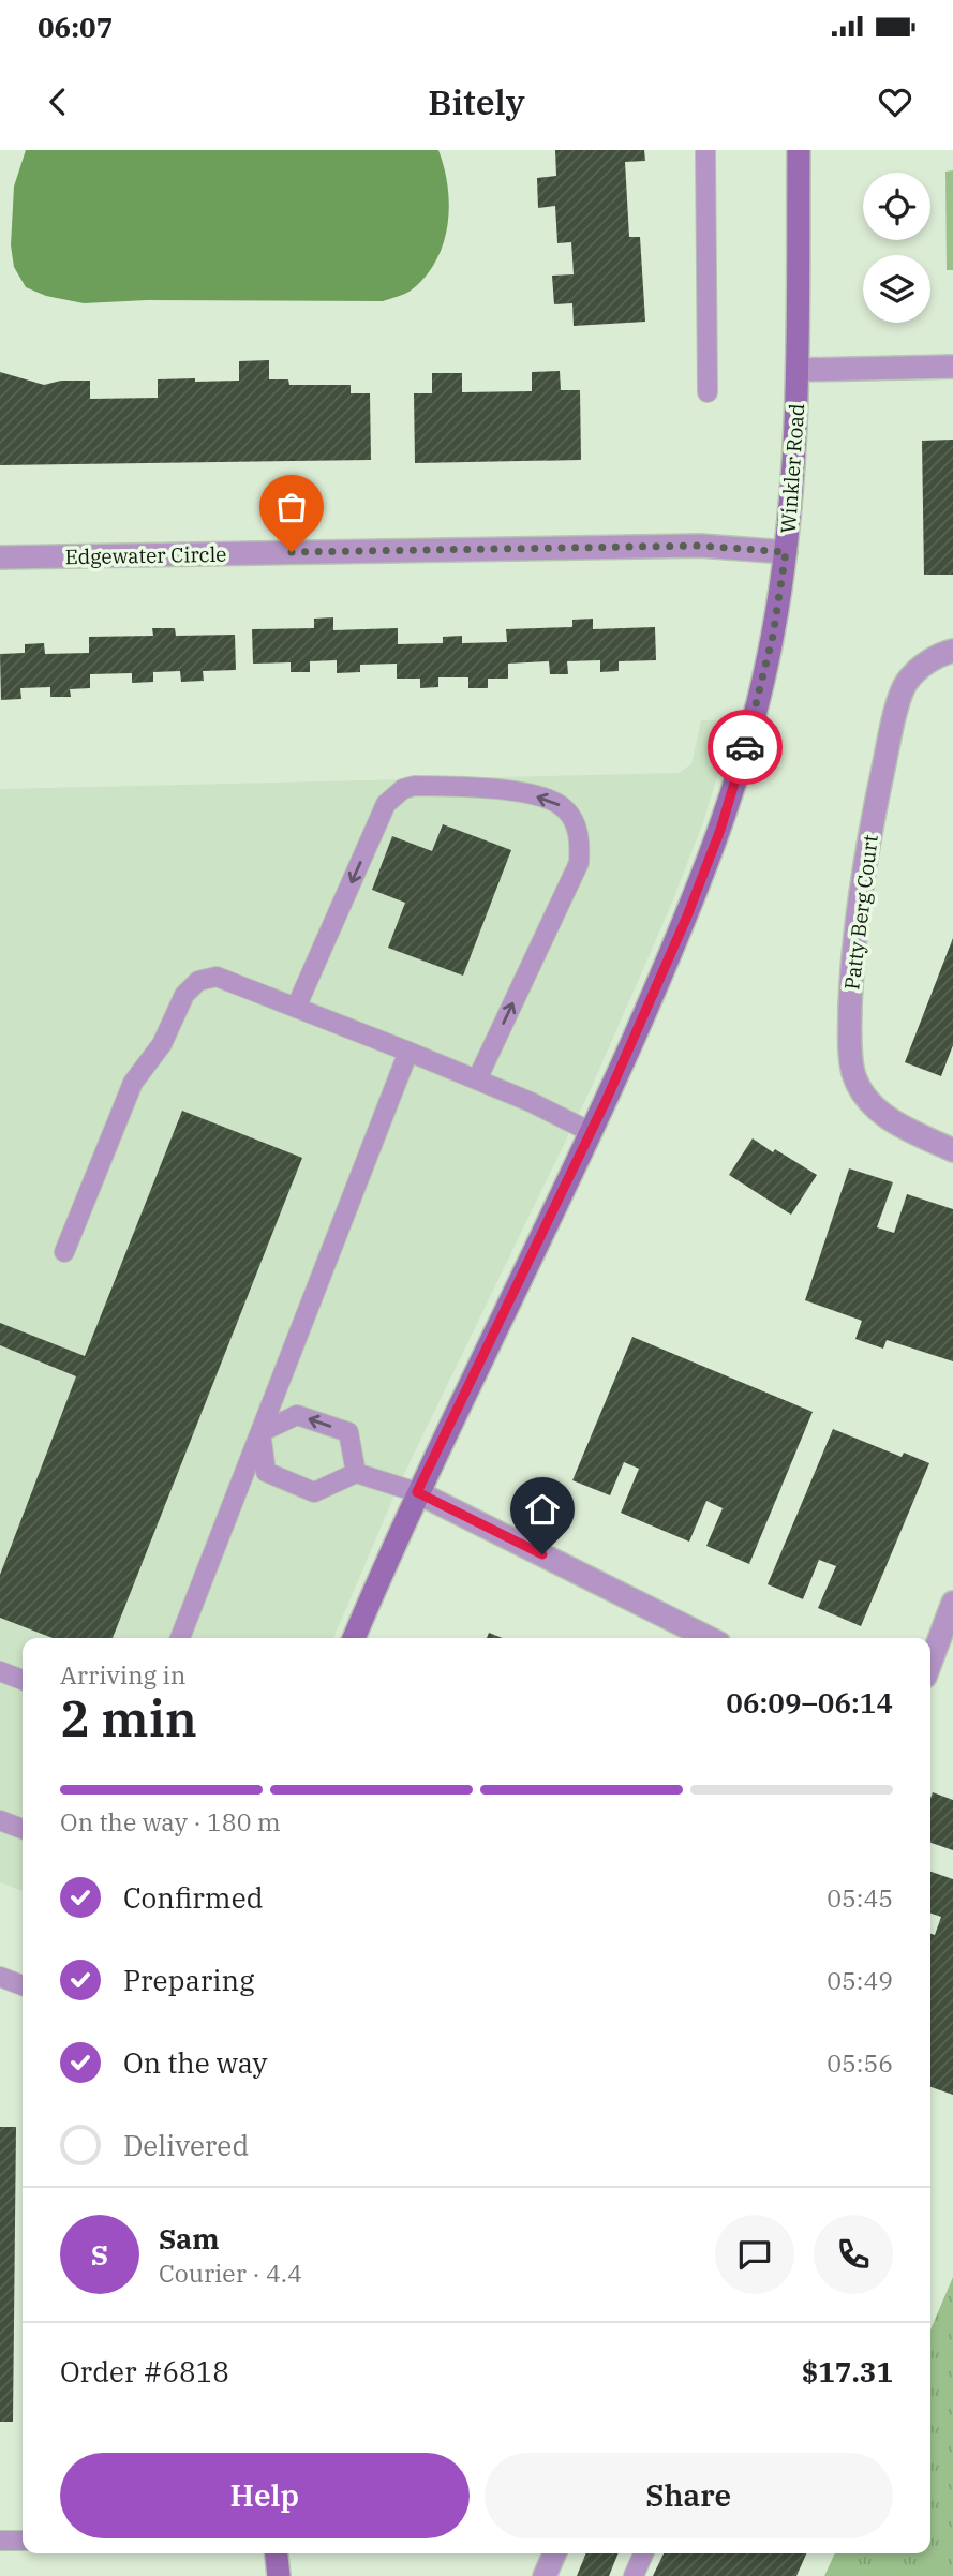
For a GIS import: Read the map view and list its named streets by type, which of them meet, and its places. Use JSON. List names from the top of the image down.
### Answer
{
  "streets": {
    "street": ["Winkler Road", "Edgewater Circle", "Patty Berg Court"]
  },
  "crossings": [
    ["Winkler Road", "Edgewater Circle"]
  ],
  "page": {
    "status": "06:07",
    "header": "Bitely",
    "heading": ["2 min", "Arriving in", "06:09–06:14"],
    "panel": [
      "Sam",
      "Courier · 4.4",
      "Order #6818",
      "$17.31"
    ],
    "bar": "On the way · 180 m",
    "list": [
      ["Confirmed", "05:45"],
      ["Preparing", "05:49"],
      ["On the way", "05:56"],
      "Delivered"
    ],
    "round": "S",
    "buttons": ["Help", "Share"]
  }
}
